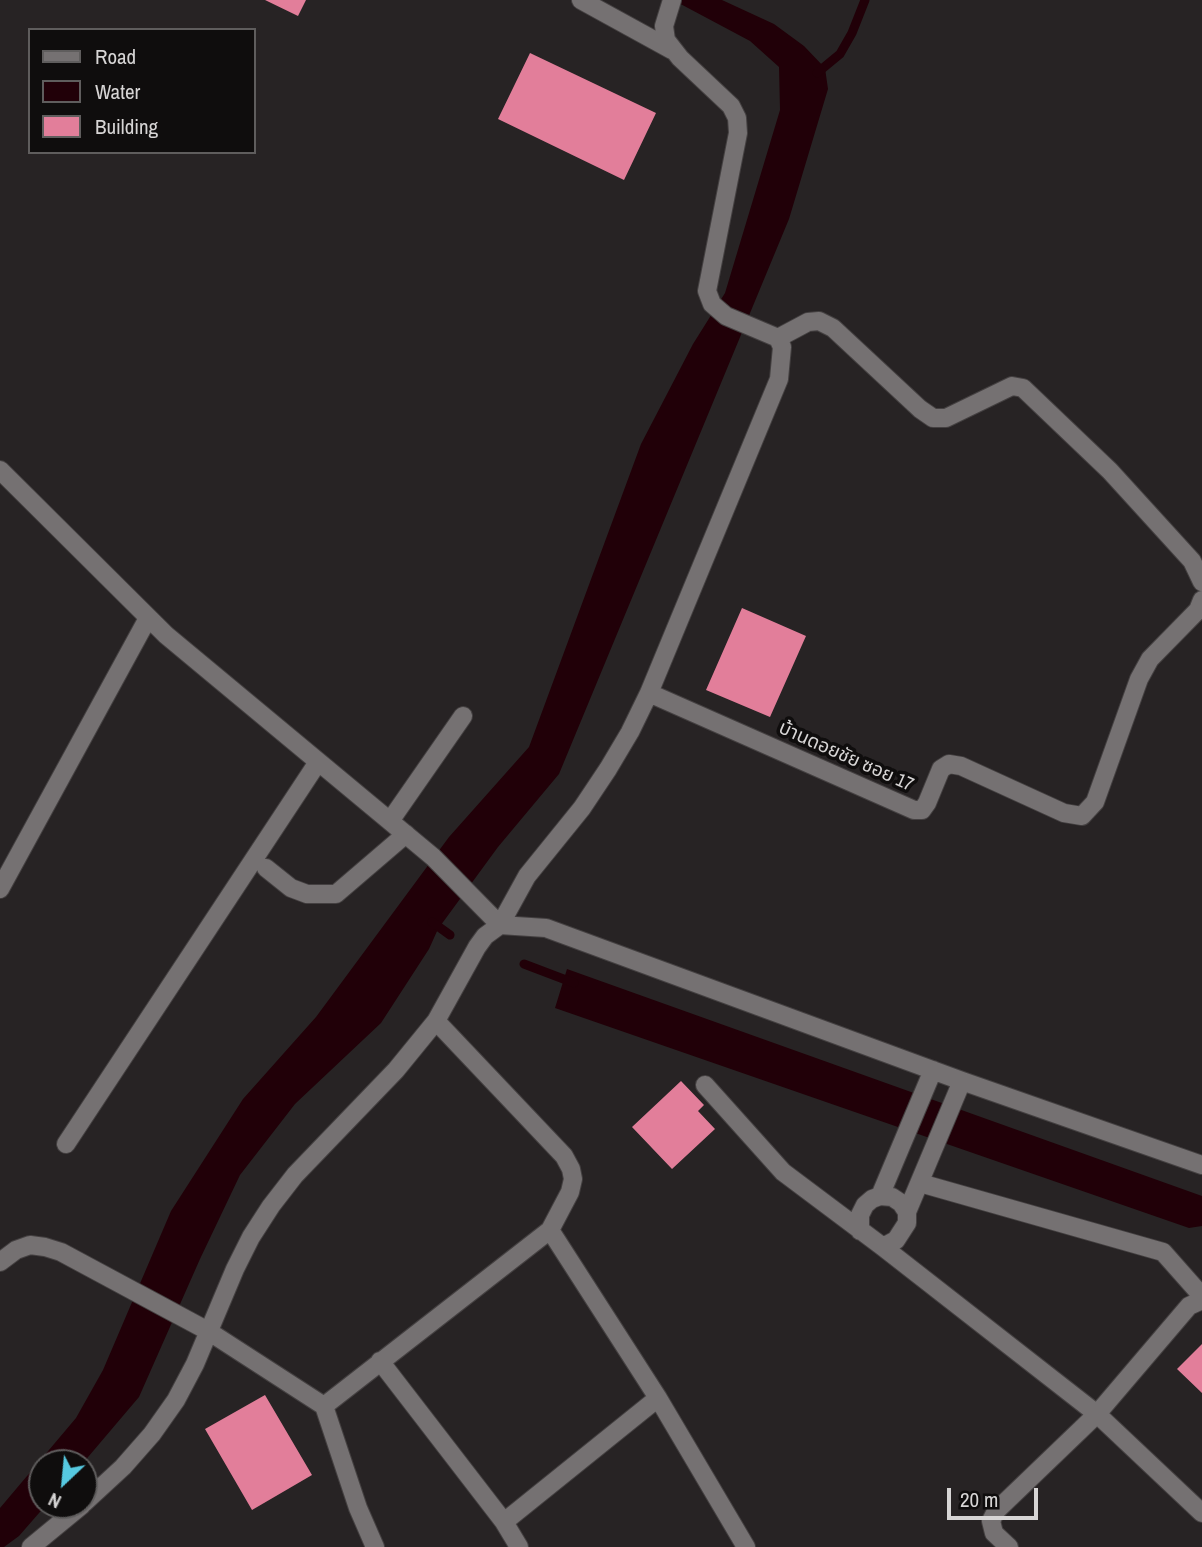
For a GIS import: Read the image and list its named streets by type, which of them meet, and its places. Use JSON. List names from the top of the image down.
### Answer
{
  "streets": {
    "street": ["บ้านดอยชัย ซอย 17"]
  },
  "legend": ["Road", "Water", "Building"],
  "scale_bar": "20 m",
  "north": "bottom left"
}
